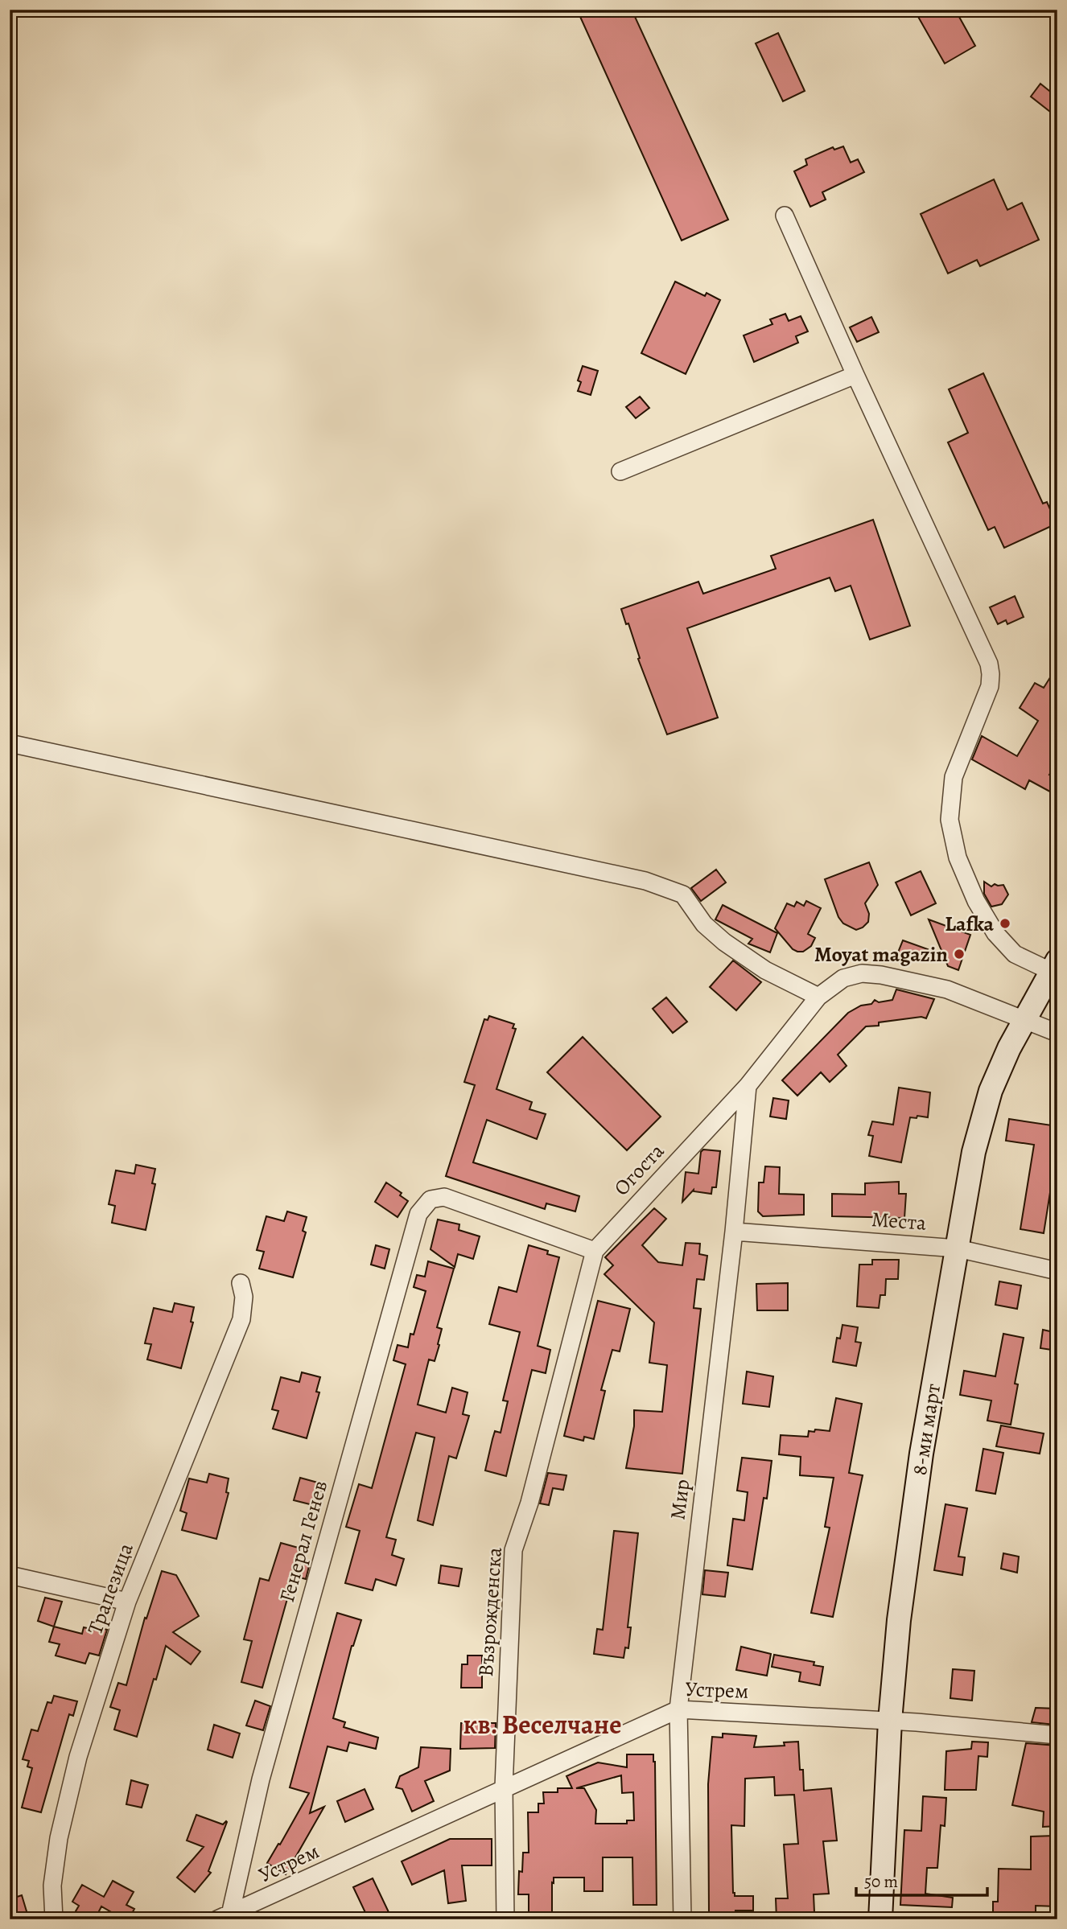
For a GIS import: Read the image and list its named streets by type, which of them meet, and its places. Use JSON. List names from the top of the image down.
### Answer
{
  "streets": {
    "main road": ["8-ми март"],
    "street": [
      "Огоста",
      "Места",
      "Мир",
      "Генерал Генев",
      "Трапезица",
      "Възрожденска",
      "Устрем"
    ]
  },
  "crossings": [
    ["Огоста", "8-ми март"],
    ["Огоста", "Мир"],
    ["Огоста", "Генерал Генев"],
    ["Огоста", "Възрожденска"],
    ["Места", "8-ми март"],
    ["Места", "Мир"],
    ["8-ми март", "Устрем"],
    ["Мир", "Устрем"],
    ["Генерал Генев", "Възрожденска"],
    ["Генерал Генев", "Устрем"],
    ["Възрожденска", "Устрем"]
  ],
  "districts": ["кв. Веселчане"],
  "places": ["Lafka", "Moyat magazin"],
  "scale_bar": "50 m"
}
